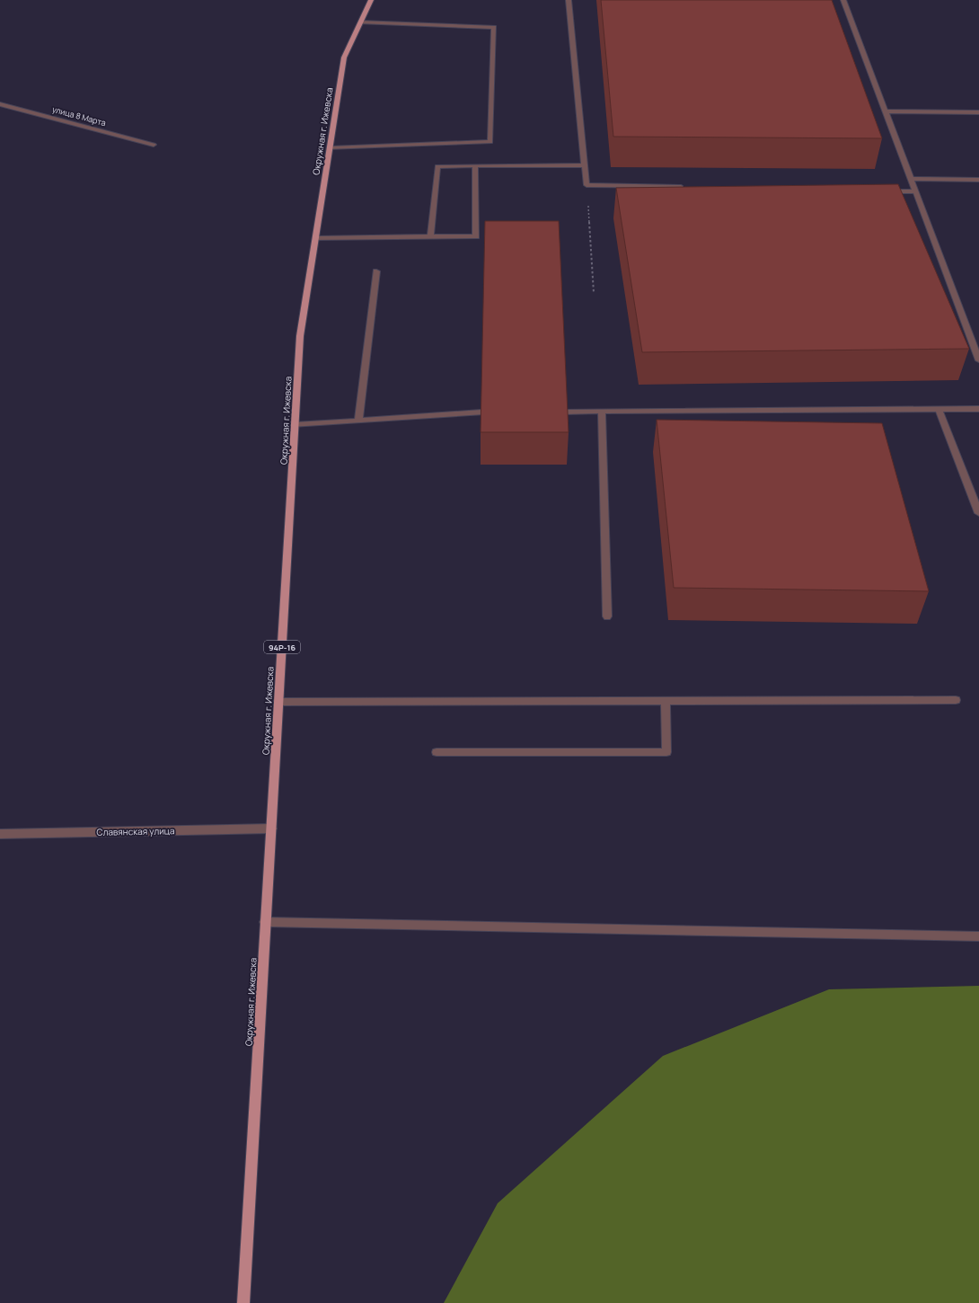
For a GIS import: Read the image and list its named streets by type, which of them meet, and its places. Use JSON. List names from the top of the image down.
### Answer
{
  "streets": {
    "main road": ["Окружная г. Ижевска", "94Р-16"],
    "street": ["улица 8 Марта", "Славянская улица"]
  },
  "crossings": [
    ["Окружная г. Ижевска", "Славянская улица"]
  ]
}
